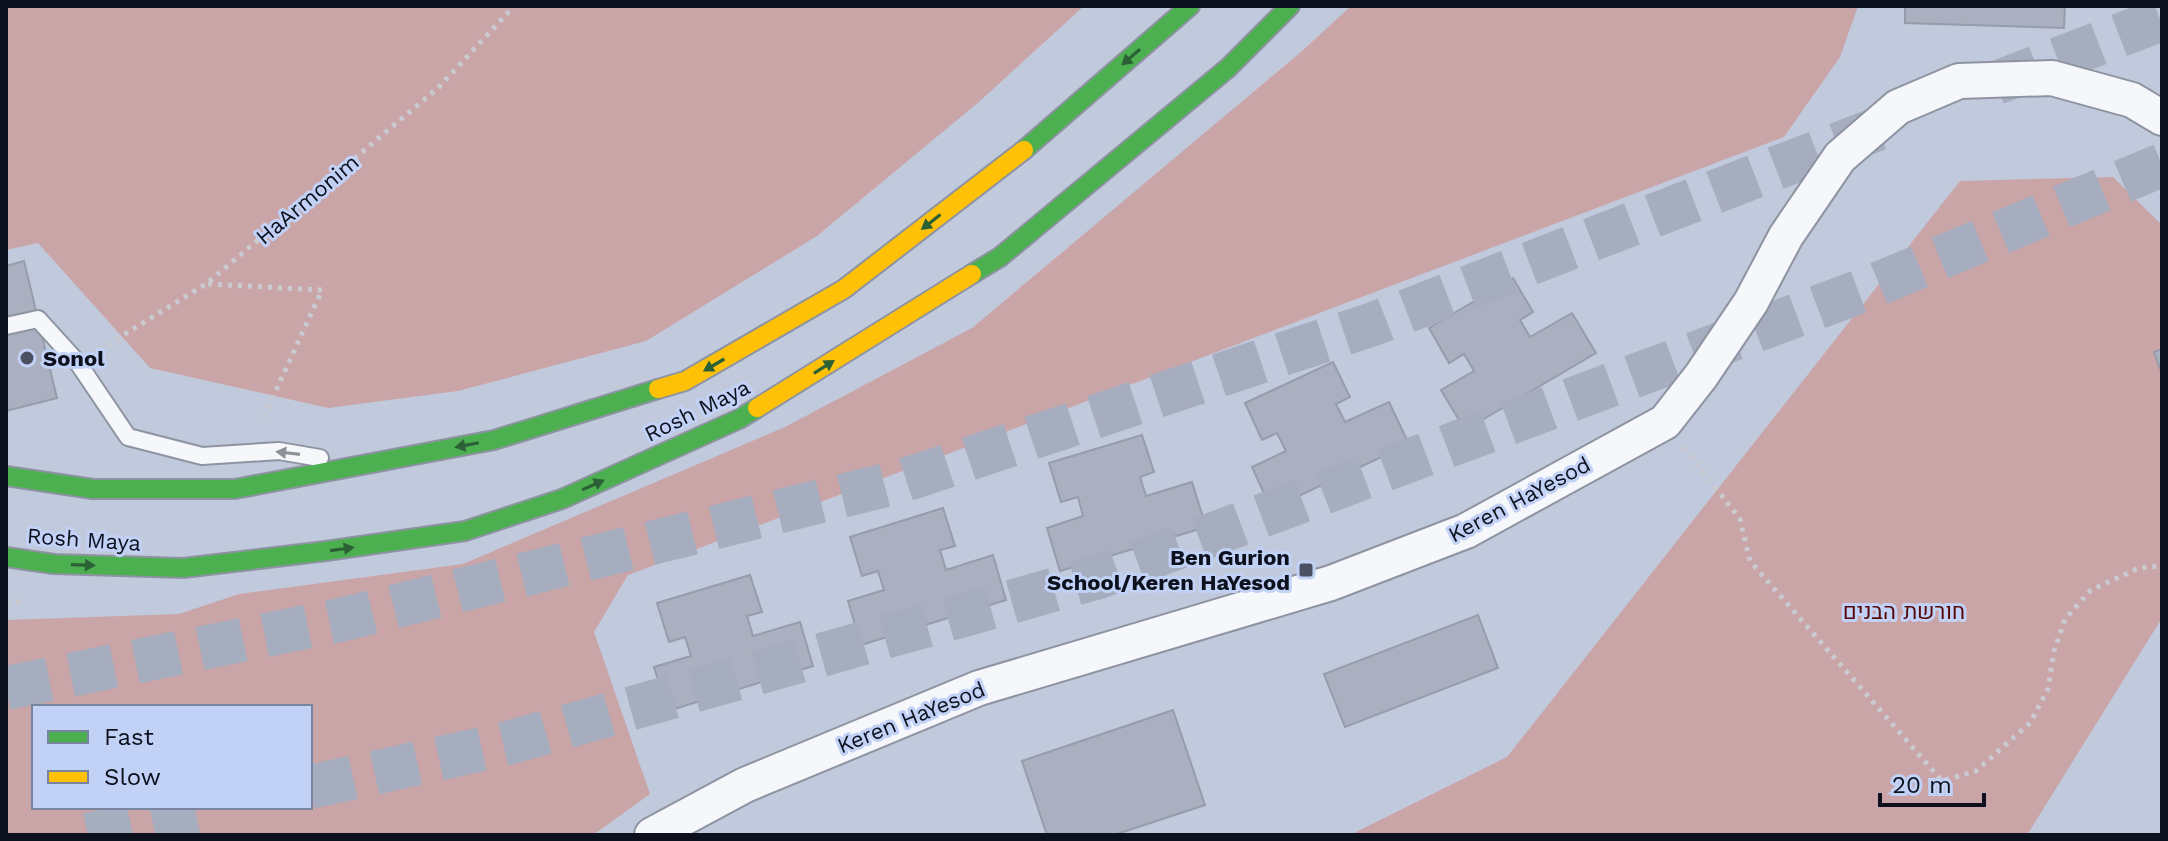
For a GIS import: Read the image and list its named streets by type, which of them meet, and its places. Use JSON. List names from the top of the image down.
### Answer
{
  "streets": {
    "street": ["Rosh Maya", "Keren HaYesod"],
    "path": ["HaArmonim"]
  },
  "parks": ["חורשת הבנים"],
  "places": {
    "other": ["Sonol"],
    "transit": ["Ben Gurion School/Keren HaYesod"]
  },
  "legend": ["Fast", "Slow"],
  "scale_bar": "20 m"
}
